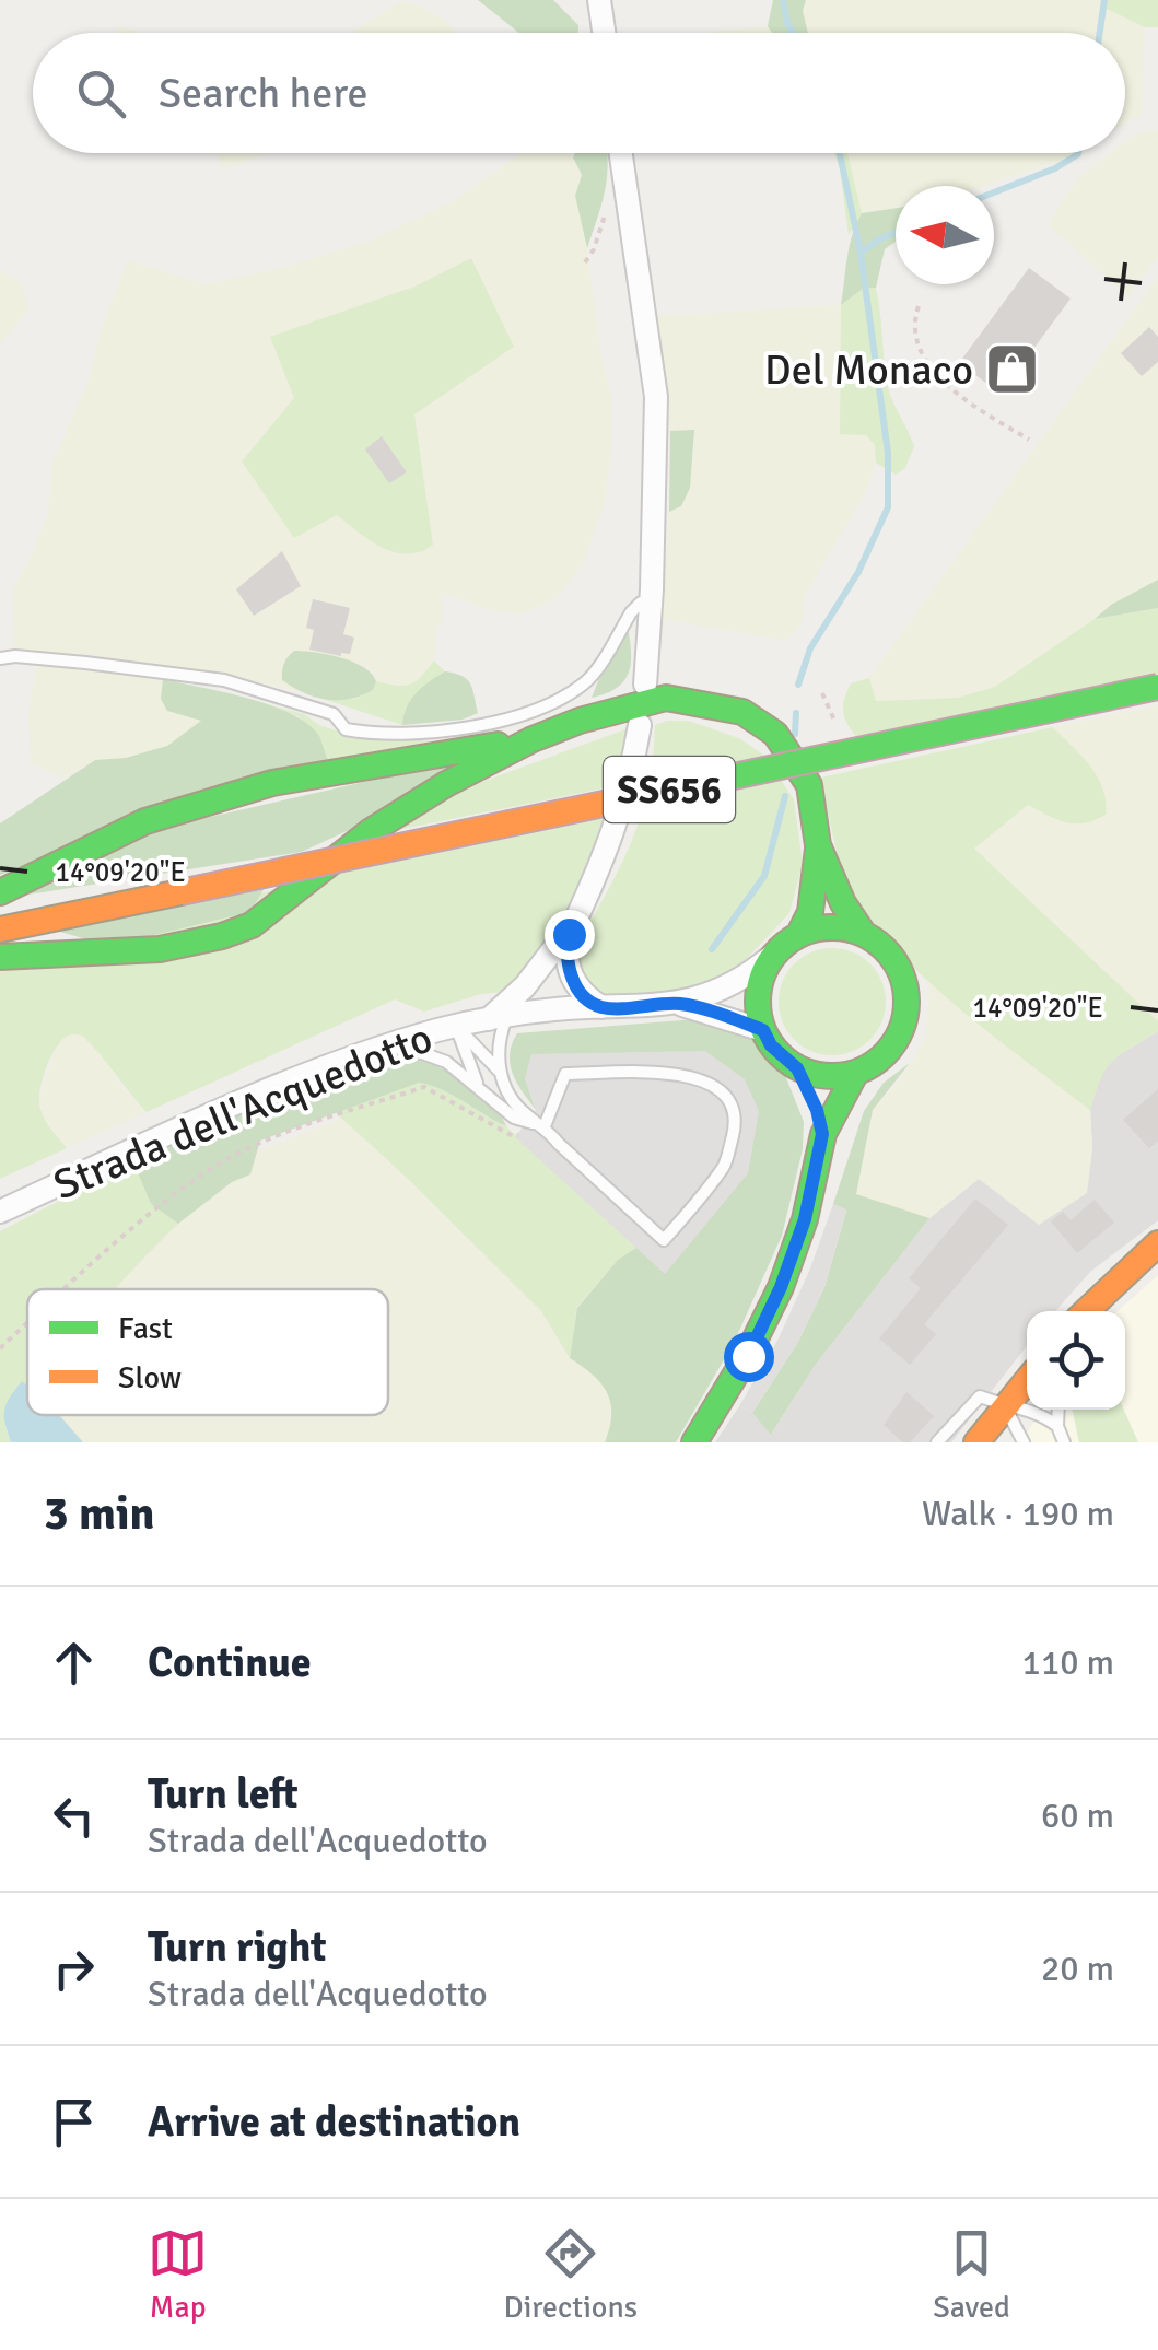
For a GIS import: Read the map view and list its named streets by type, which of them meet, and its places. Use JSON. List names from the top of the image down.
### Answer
{
  "streets": {
    "main road": ["SS656"],
    "street": ["Strada dell'Acquedotto"]
  },
  "places": {
    "shop": ["Del Monaco"]
  },
  "legend": ["Fast", "Slow"],
  "north": "left",
  "page": {
    "search": "Search here",
    "heading": ["3 min", "Walk · 190 m"],
    "list": [
      ["Continue", "110 m"],
      ["Turn left", "Strada dell'Acquedotto", "60 m"],
      ["Turn right", "Strada dell'Acquedotto", "20 m"],
      "Arrive at destination"
    ],
    "nav": ["Map", "Directions", "Saved"]
  },
  "coordinates": ["14°09'20\"E"]
}
